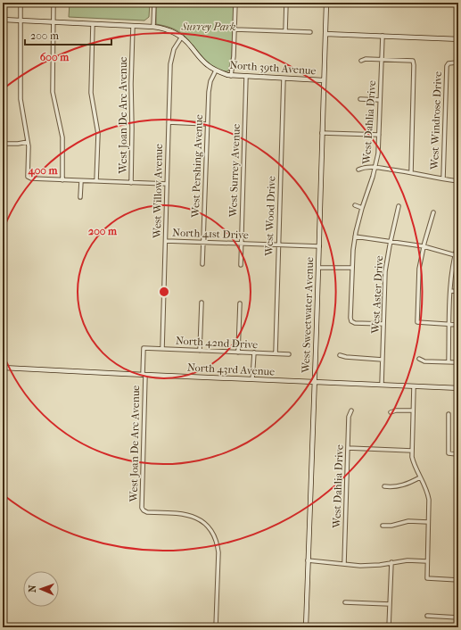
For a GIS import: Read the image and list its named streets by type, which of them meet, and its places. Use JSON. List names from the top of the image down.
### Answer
{
  "streets": {
    "street": [
      "North 39th Avenue",
      "West Joan De Arc Avenue",
      "West Windrose Drive",
      "West Dahlia Drive",
      "West Pershing Avenue",
      "West Surrey Avenue",
      "West Willow Avenue",
      "West Wood Drive",
      "North 41st Drive",
      "West Aster Drive",
      "West Sweetwater Avenue",
      "North 42nd Drive",
      "North 43rd Avenue"
    ]
  },
  "crossings": [
    ["North 39th Avenue", "West Joan De Arc Avenue"],
    ["North 39th Avenue", "West Pershing Avenue"],
    ["North 39th Avenue", "West Surrey Avenue"],
    ["North 39th Avenue", "West Willow Avenue"],
    ["North 39th Avenue", "West Wood Drive"],
    ["North 39th Avenue", "West Sweetwater Avenue"],
    ["West Joan De Arc Avenue", "North 42nd Drive"],
    ["West Joan De Arc Avenue", "North 43rd Avenue"],
    ["West Dahlia Drive", "West Aster Drive"],
    ["West Pershing Avenue", "North 41st Drive"],
    ["West Surrey Avenue", "North 41st Drive"],
    ["West Willow Avenue", "North 41st Drive"],
    ["West Willow Avenue", "North 42nd Drive"],
    ["West Wood Drive", "North 41st Drive"],
    ["West Wood Drive", "North 42nd Drive"],
    ["North 41st Drive", "West Sweetwater Avenue"],
    ["West Aster Drive", "North 43rd Avenue"],
    ["West Sweetwater Avenue", "North 43rd Avenue"]
  ],
  "parks": ["Surrey Park"],
  "scale_bar": "200 m",
  "north": "left",
  "rings": ["600 m", "400 m", "200 m"]
}
